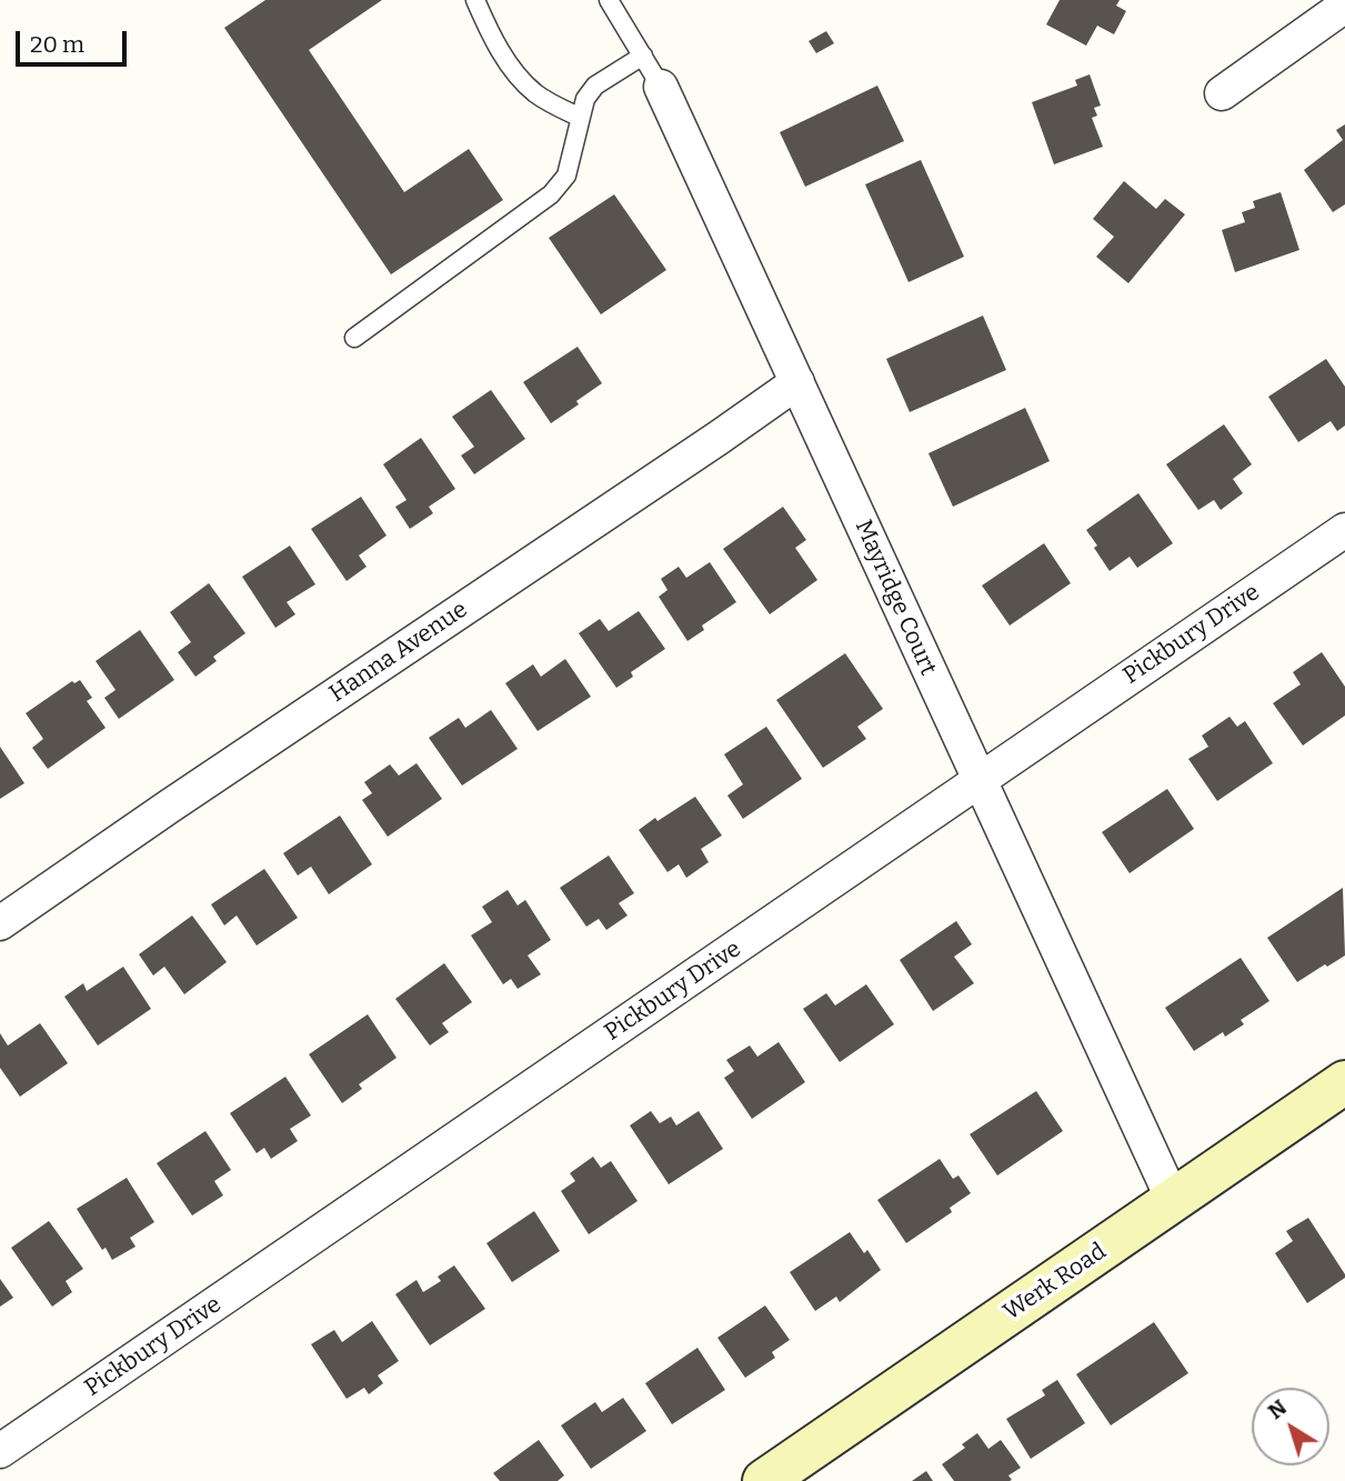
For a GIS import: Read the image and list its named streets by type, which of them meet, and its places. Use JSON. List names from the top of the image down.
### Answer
{
  "streets": {
    "street": [
      "Mayridge Court",
      "Pickbury Drive",
      "Hanna Avenue",
      "Werk Road"
    ]
  },
  "crossings": [
    ["Mayridge Court", "Pickbury Drive"],
    ["Mayridge Court", "Hanna Avenue"],
    ["Mayridge Court", "Werk Road"]
  ],
  "scale_bar": "20 m",
  "north": "top left"
}
